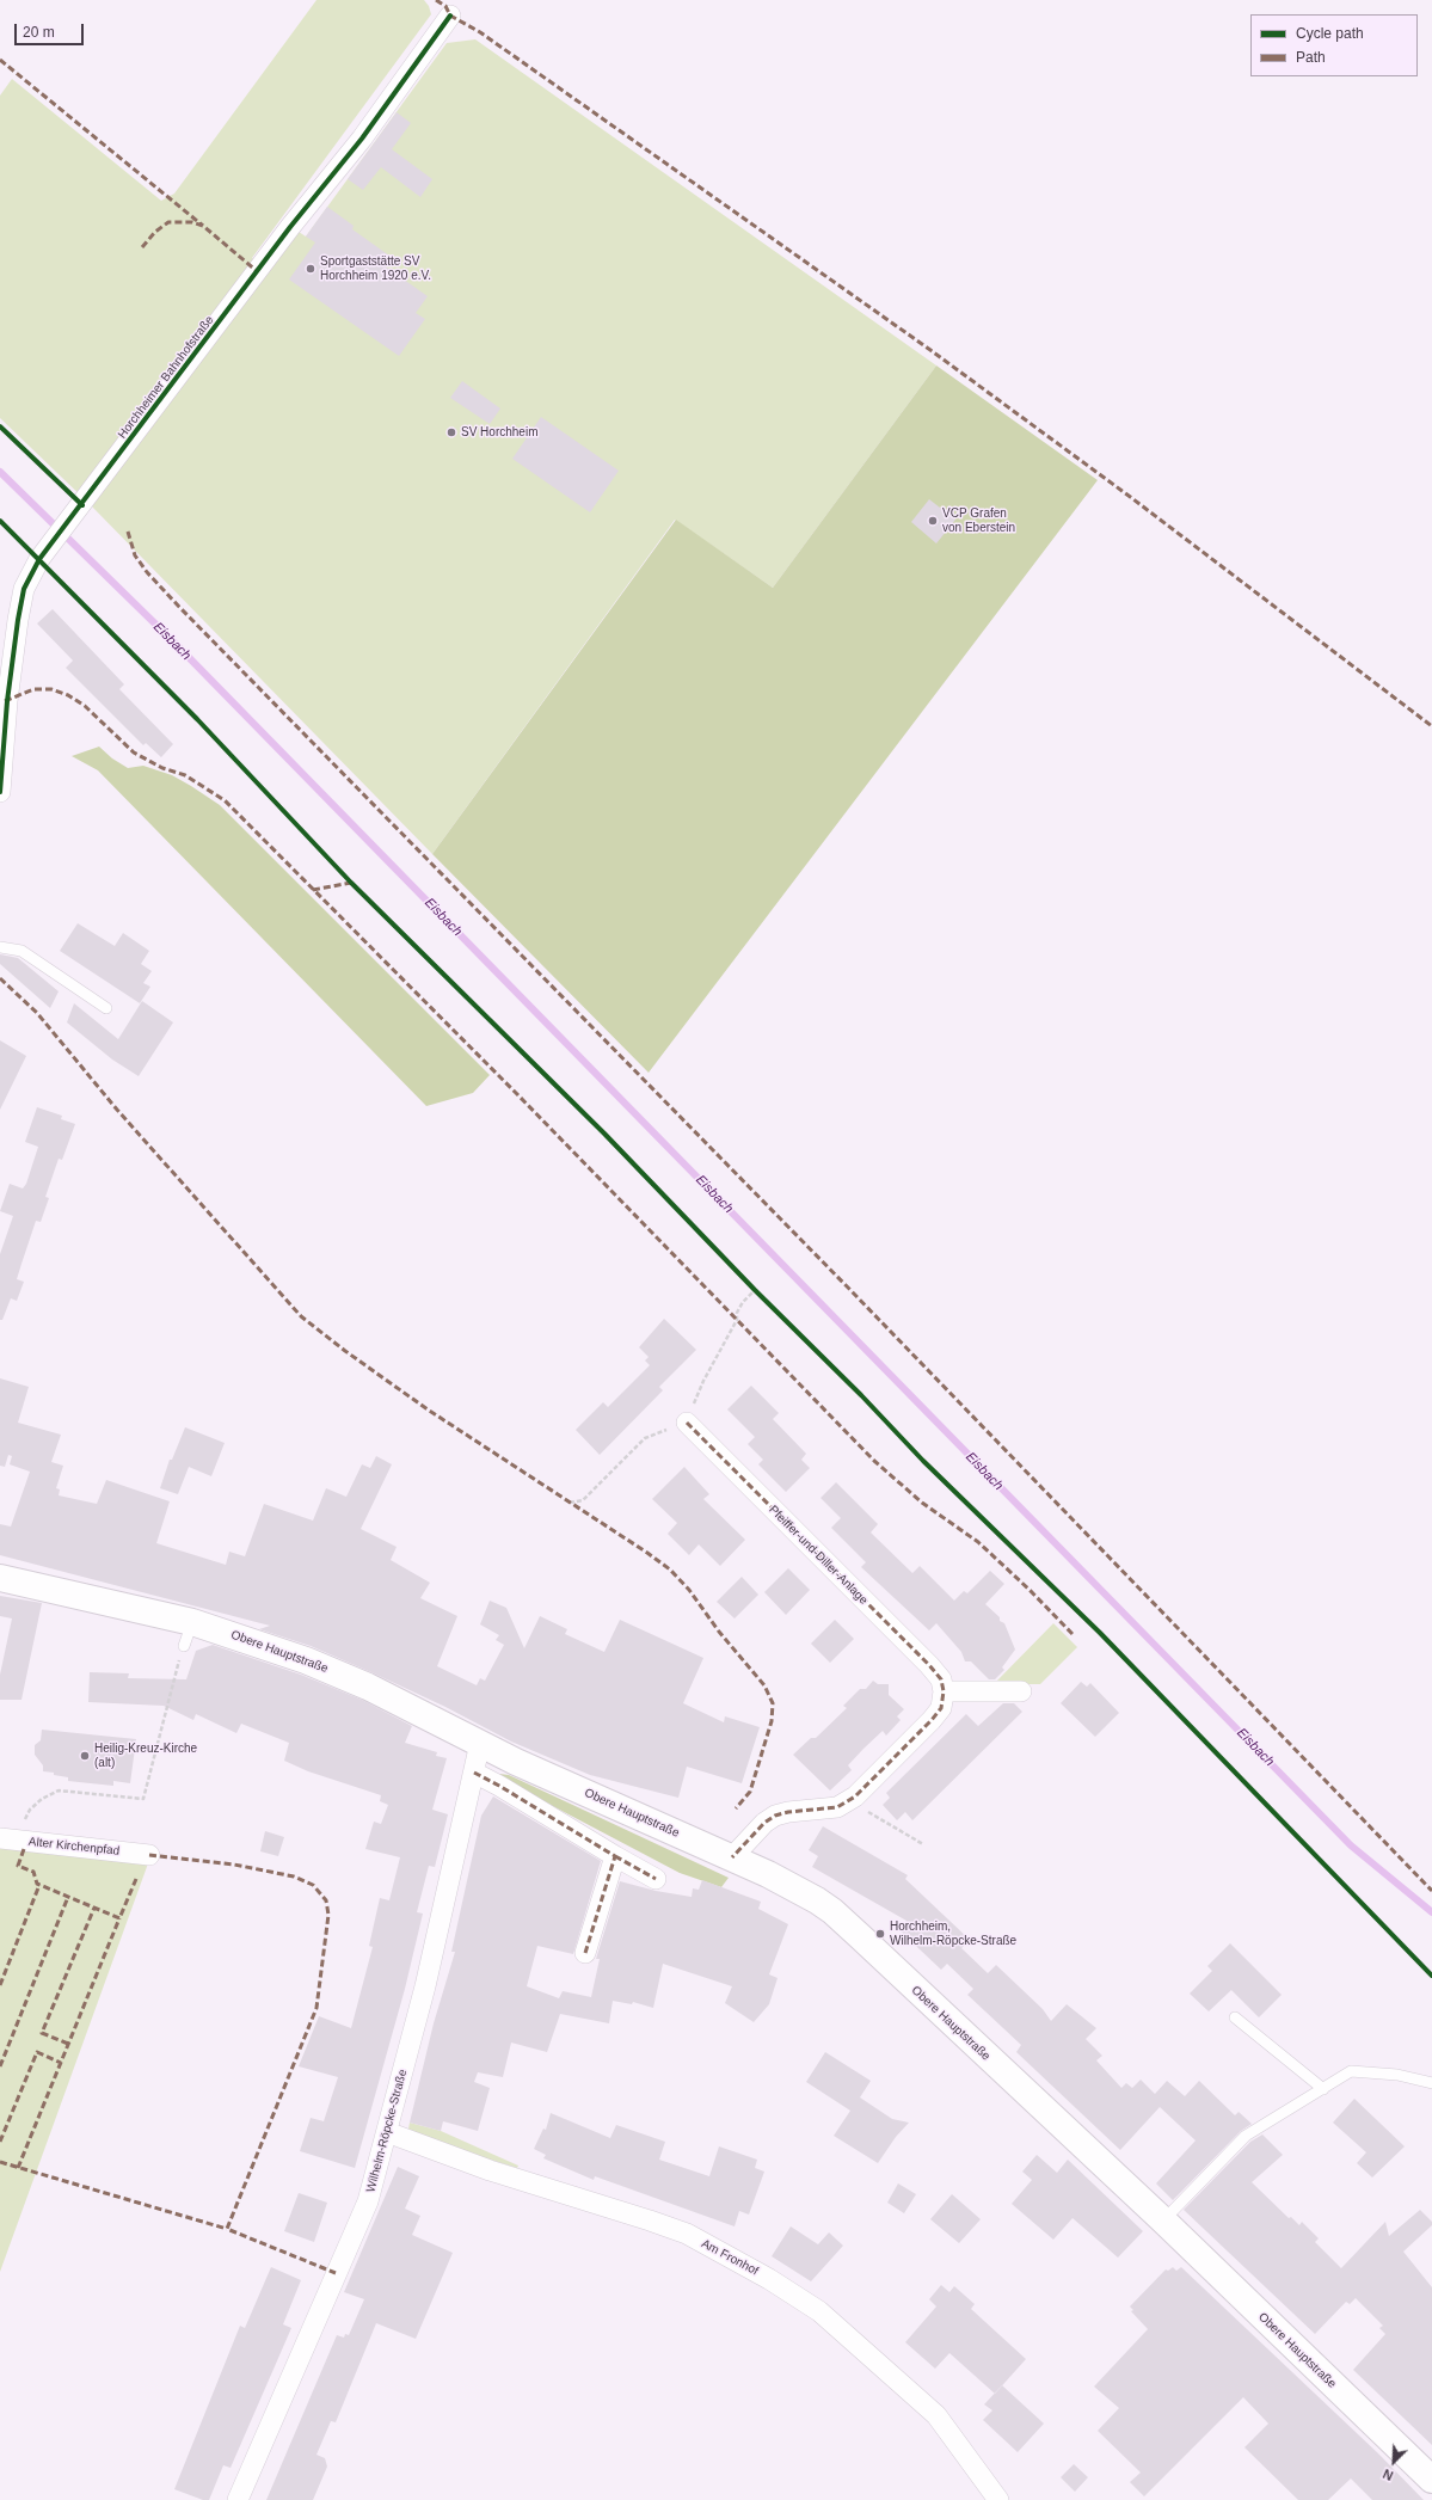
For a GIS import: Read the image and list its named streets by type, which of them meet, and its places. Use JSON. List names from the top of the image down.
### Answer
{
  "streets": {
    "main road": ["Obere Hauptstraße"],
    "street": [
      "Horchheimer Bahnhofstraße",
      "Pfeiffer-und-Diller-Anlage",
      "Alter Kirchenpfad",
      "Wilhelm-Röpcke-Straße",
      "Am Fronhof"
    ]
  },
  "crossings": [
    ["Obere Hauptstraße", "Wilhelm-Röpcke-Straße"],
    ["Wilhelm-Röpcke-Straße", "Am Fronhof"]
  ],
  "water": ["Eisbach"],
  "places": [
    "Sportgaststätte SV Horchheim 1920 e.V.",
    "SV Horchheim",
    "VCP Grafen von Eberstein",
    "Heilig-Kreuz-Kirche (alt)",
    "Horchheim, Wilhelm-Röpcke-Straße"
  ],
  "legend": ["Cycle path", "Path"],
  "scale_bar": "20 m",
  "north": "bottom left"
}
